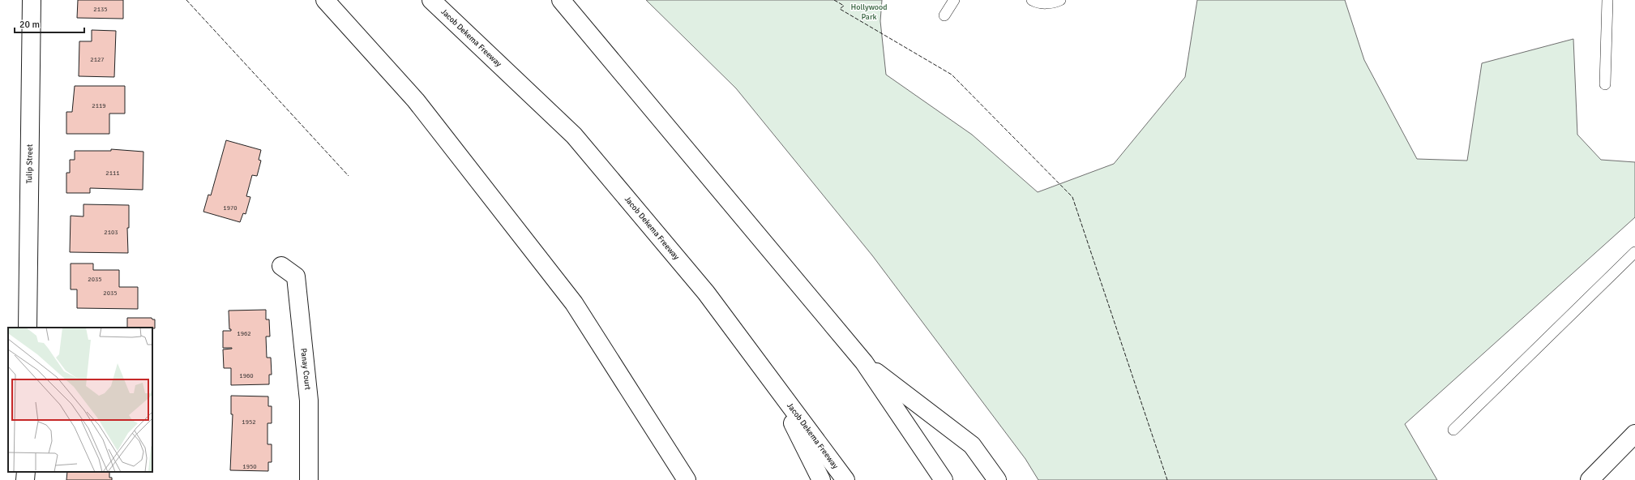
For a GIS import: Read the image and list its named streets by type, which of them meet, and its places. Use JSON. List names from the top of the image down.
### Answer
{
  "streets": {
    "main road": ["Jacob Dekema Freeway", "Tulip Street", "Panay Court"]
  },
  "parks": ["Hollywood Park"],
  "house_numbers": [
    "2135",
    "2127",
    "2119",
    "2111",
    "1970",
    "2103",
    "2035",
    "2035",
    "1962",
    "1960",
    "1952",
    "1950"
  ],
  "scale_bar": "20 m"
}
